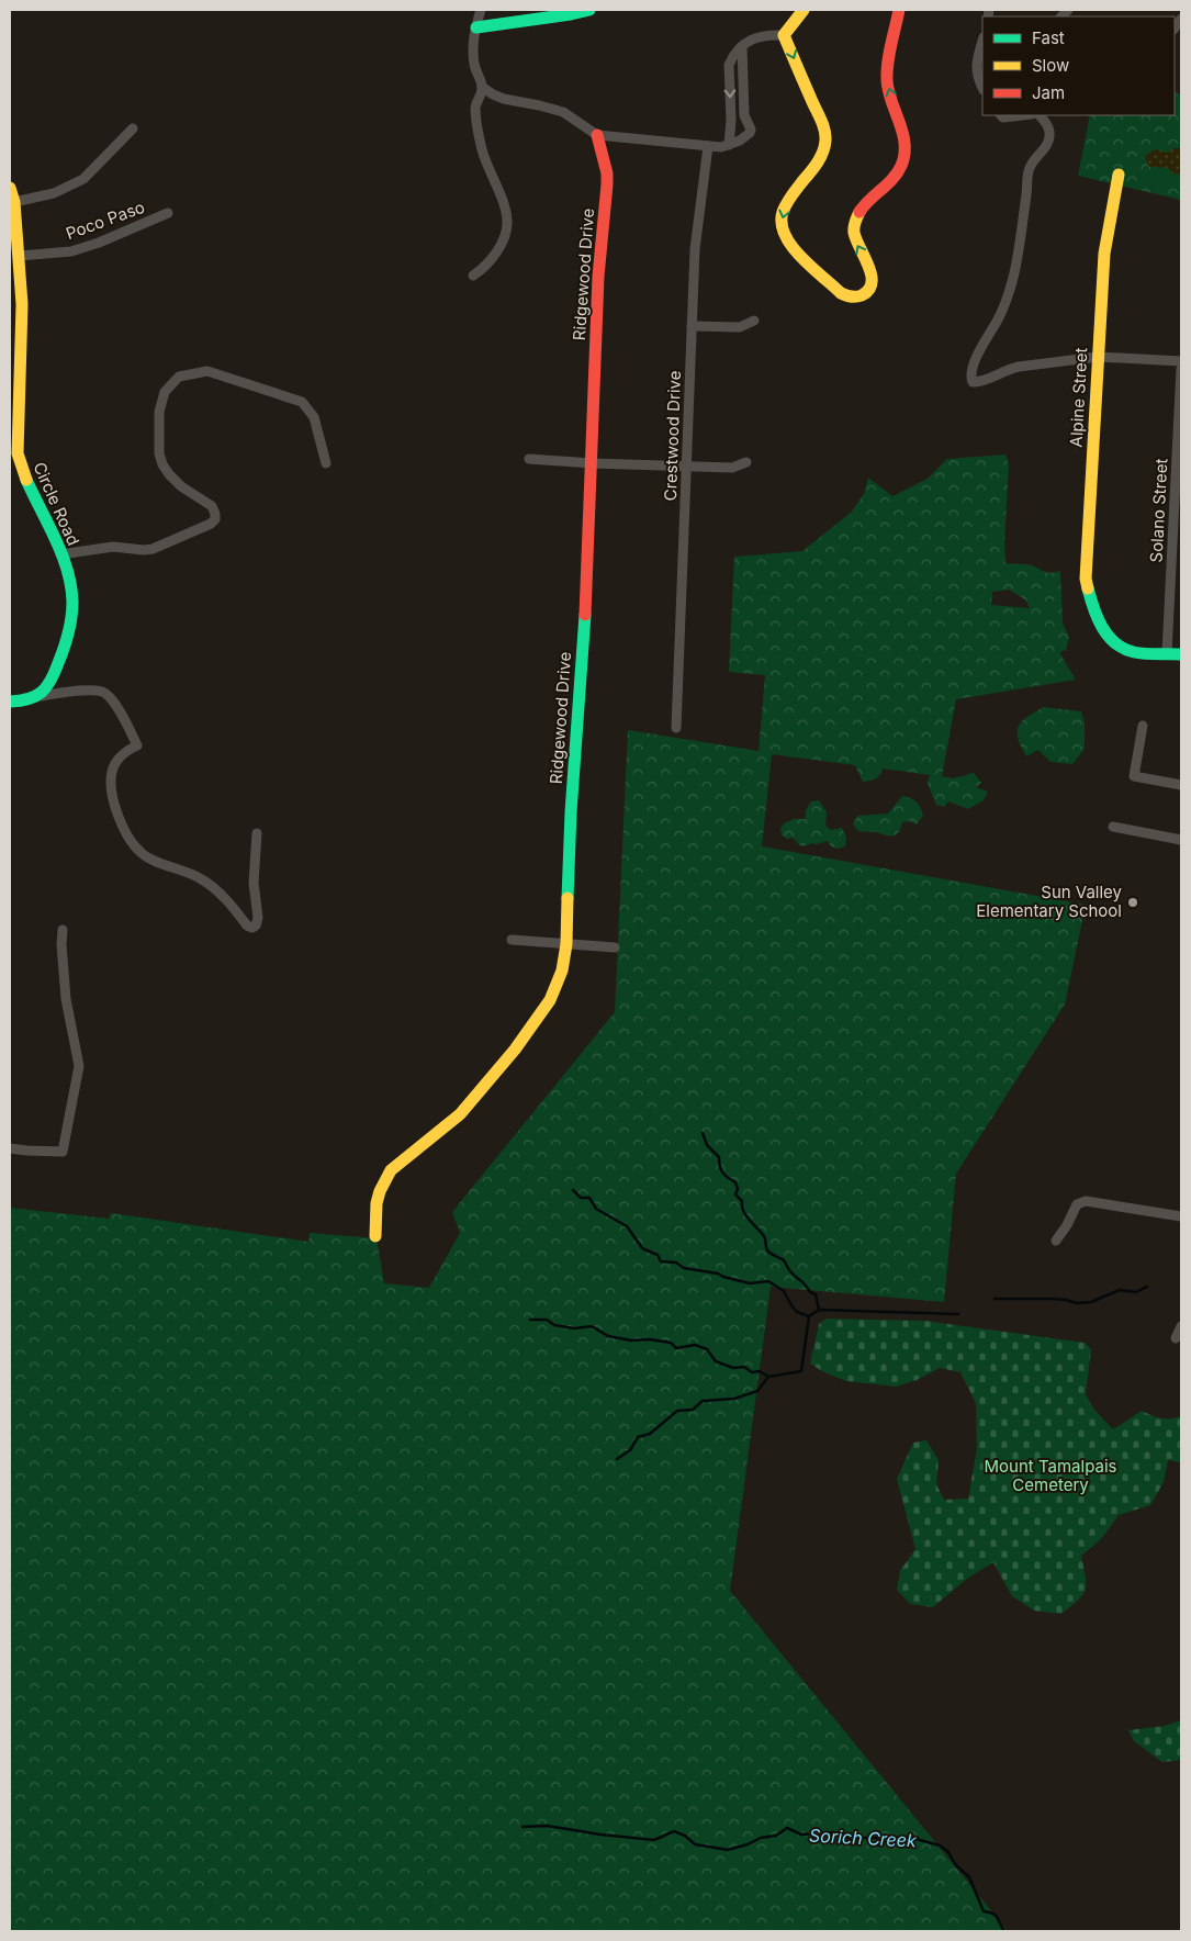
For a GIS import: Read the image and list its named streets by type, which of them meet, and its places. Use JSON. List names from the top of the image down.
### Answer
{
  "streets": {
    "street": [
      "Poco Paso",
      "Ridgewood Drive",
      "Alpine Street",
      "Crestwood Drive",
      "Circle Road",
      "Solano Street"
    ]
  },
  "crossings": [
    ["Poco Paso", "Circle Road"],
    ["Alpine Street", "Solano Street"]
  ],
  "water": ["Sorich Creek"],
  "parks": ["Mount Tamalpais Cemetery"],
  "places": ["Sun Valley Elementary School"],
  "legend": ["Fast", "Slow", "Jam"]
}
